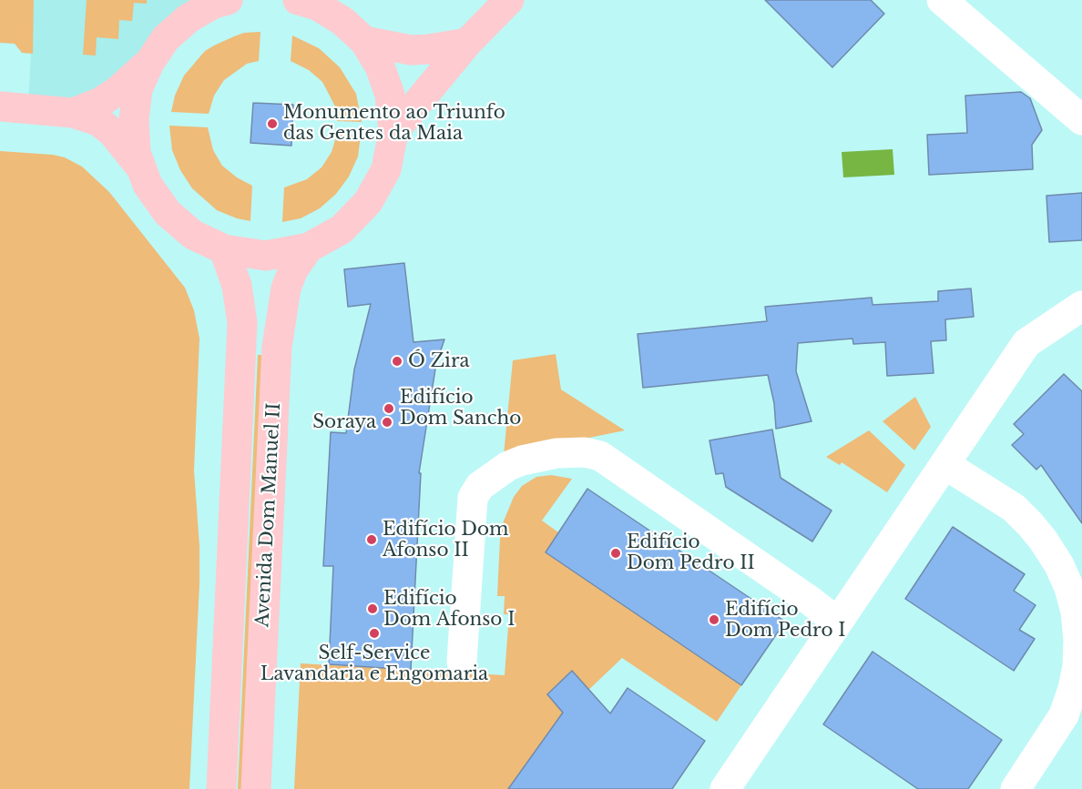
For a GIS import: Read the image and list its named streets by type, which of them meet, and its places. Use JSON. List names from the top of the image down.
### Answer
{
  "streets": {
    "main road": ["Avenida Dom Manuel II"]
  },
  "places": [
    "Monumento ao Triunfo das Gentes da Maia",
    "Ó Zira",
    "Edifício Dom Sancho",
    "Soraya",
    "Edifício Dom Afonso II",
    "Edifício Dom Pedro II",
    "Edifício Dom Afonso I",
    "Edifício Dom Pedro I",
    "Self-Service Lavandaria e Engomaria"
  ]
}
